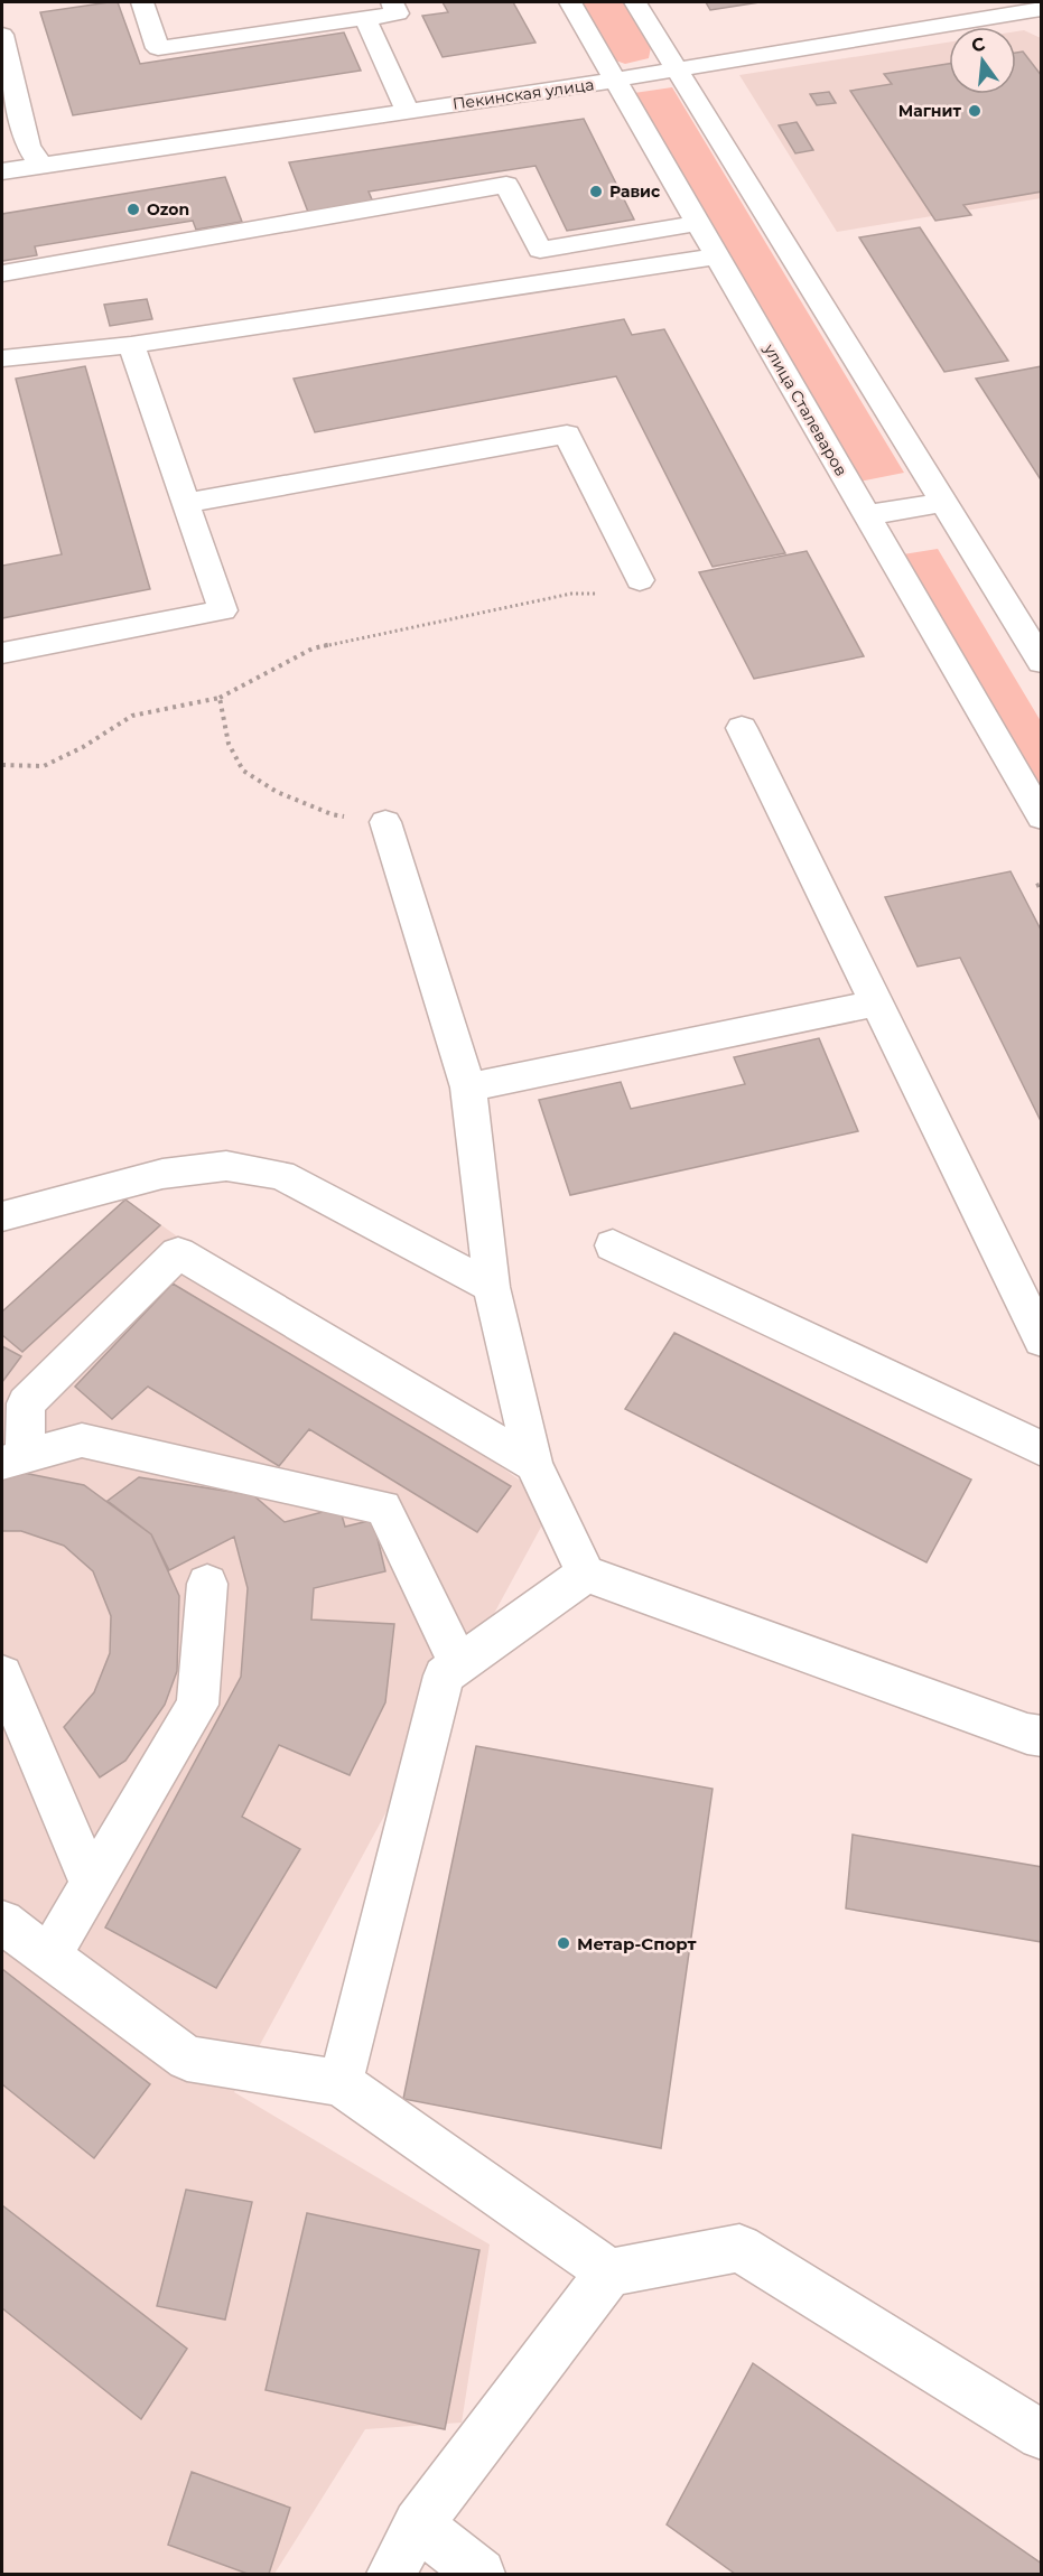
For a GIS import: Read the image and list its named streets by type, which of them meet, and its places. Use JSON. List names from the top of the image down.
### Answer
{
  "streets": {
    "street": ["Пекинская улица", "улица Сталеваров"]
  },
  "crossings": [
    ["Пекинская улица", "улица Сталеваров"]
  ],
  "places": [
    "Магнит",
    "Равис",
    "Ozon",
    "Метар-Спорт"
  ],
  "north": "top"
}
